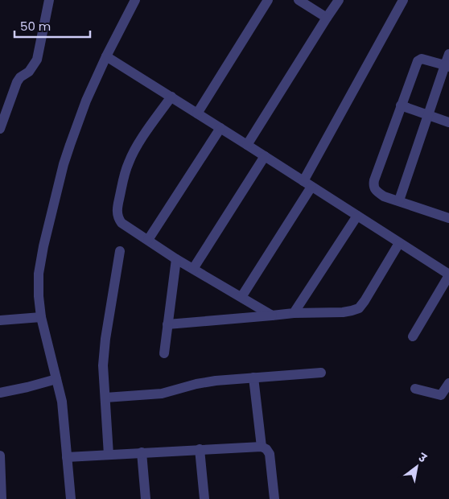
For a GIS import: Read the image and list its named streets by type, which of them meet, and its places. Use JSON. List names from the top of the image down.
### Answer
{
  "scale_bar": "50 m",
  "north": "top right"
}
